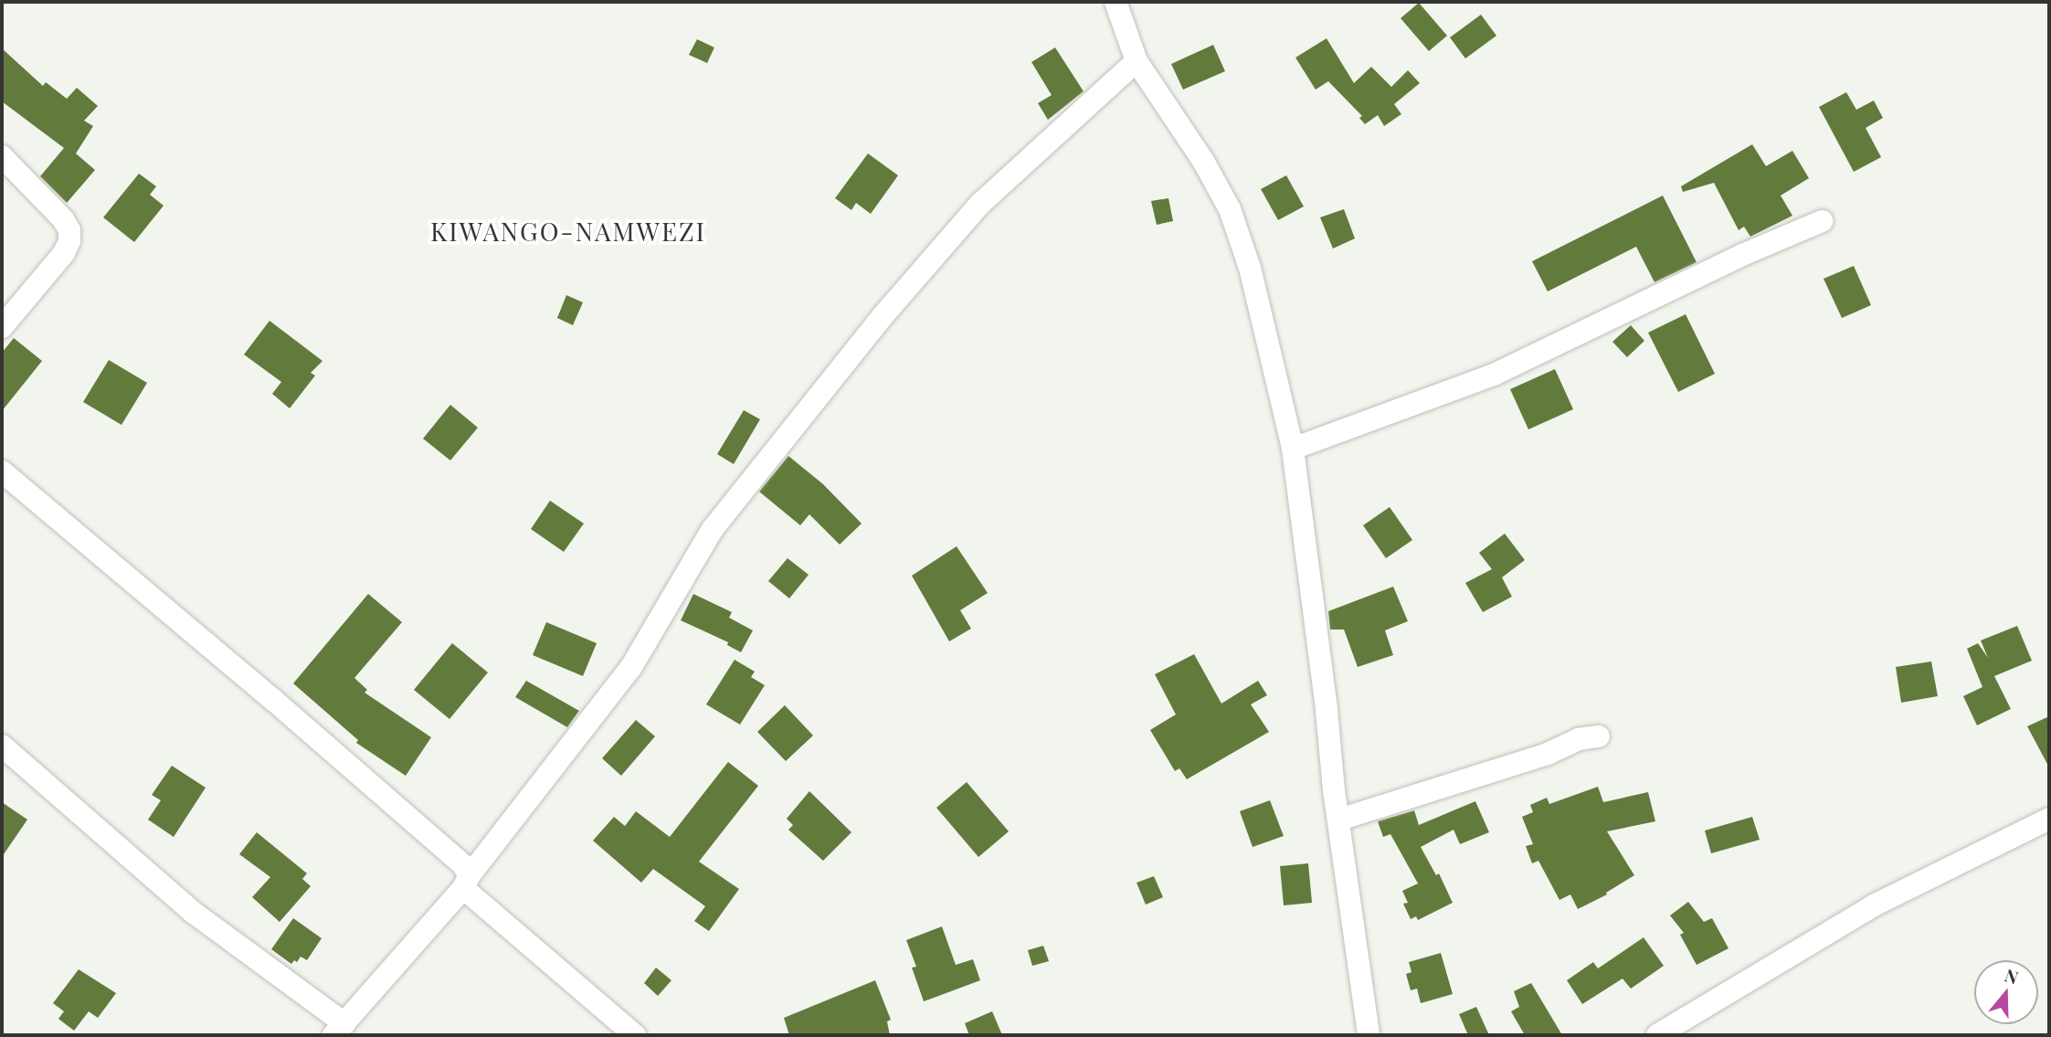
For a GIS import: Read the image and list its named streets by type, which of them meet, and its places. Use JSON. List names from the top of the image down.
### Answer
{
  "districts": ["KIWANGO-NAMWEZI"],
  "north": "top"
}
